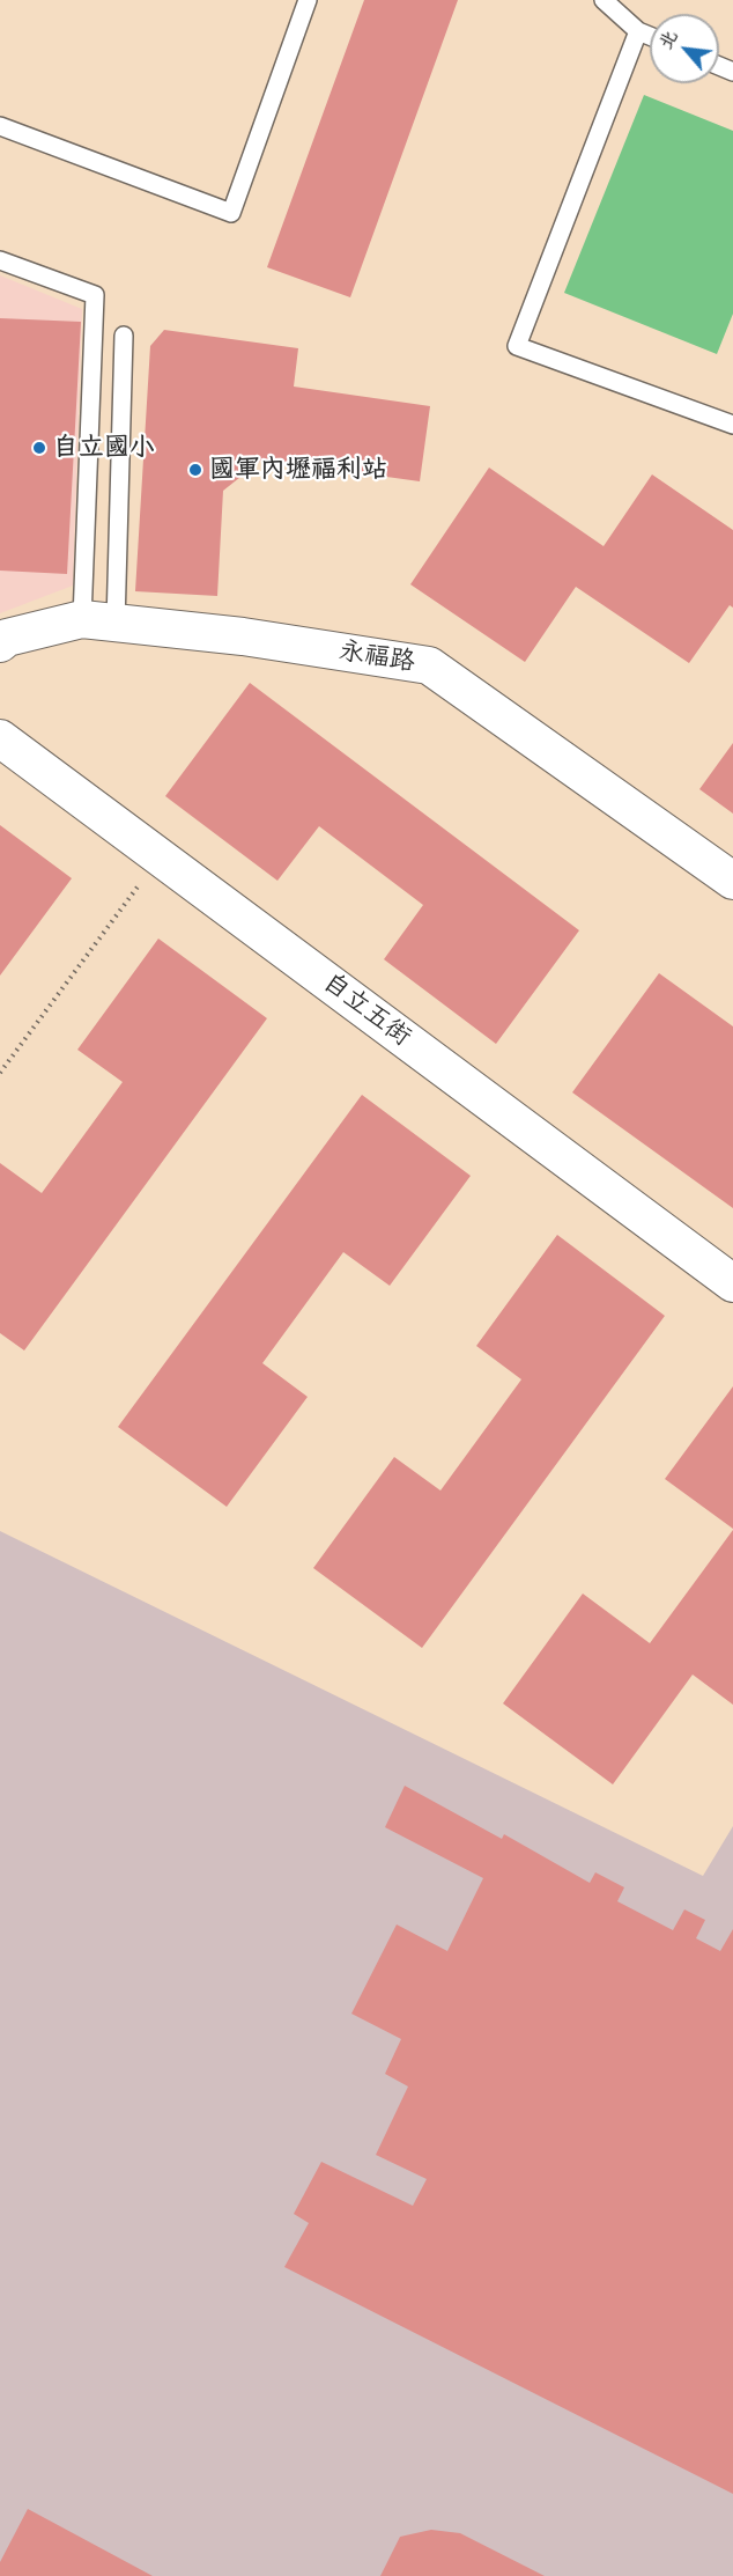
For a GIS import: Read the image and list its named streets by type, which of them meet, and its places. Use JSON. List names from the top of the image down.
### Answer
{
  "streets": {
    "street": ["永福路", "自立五街"]
  },
  "places": ["自立國小", "國軍內壢福利站"],
  "north": "top left"
}
